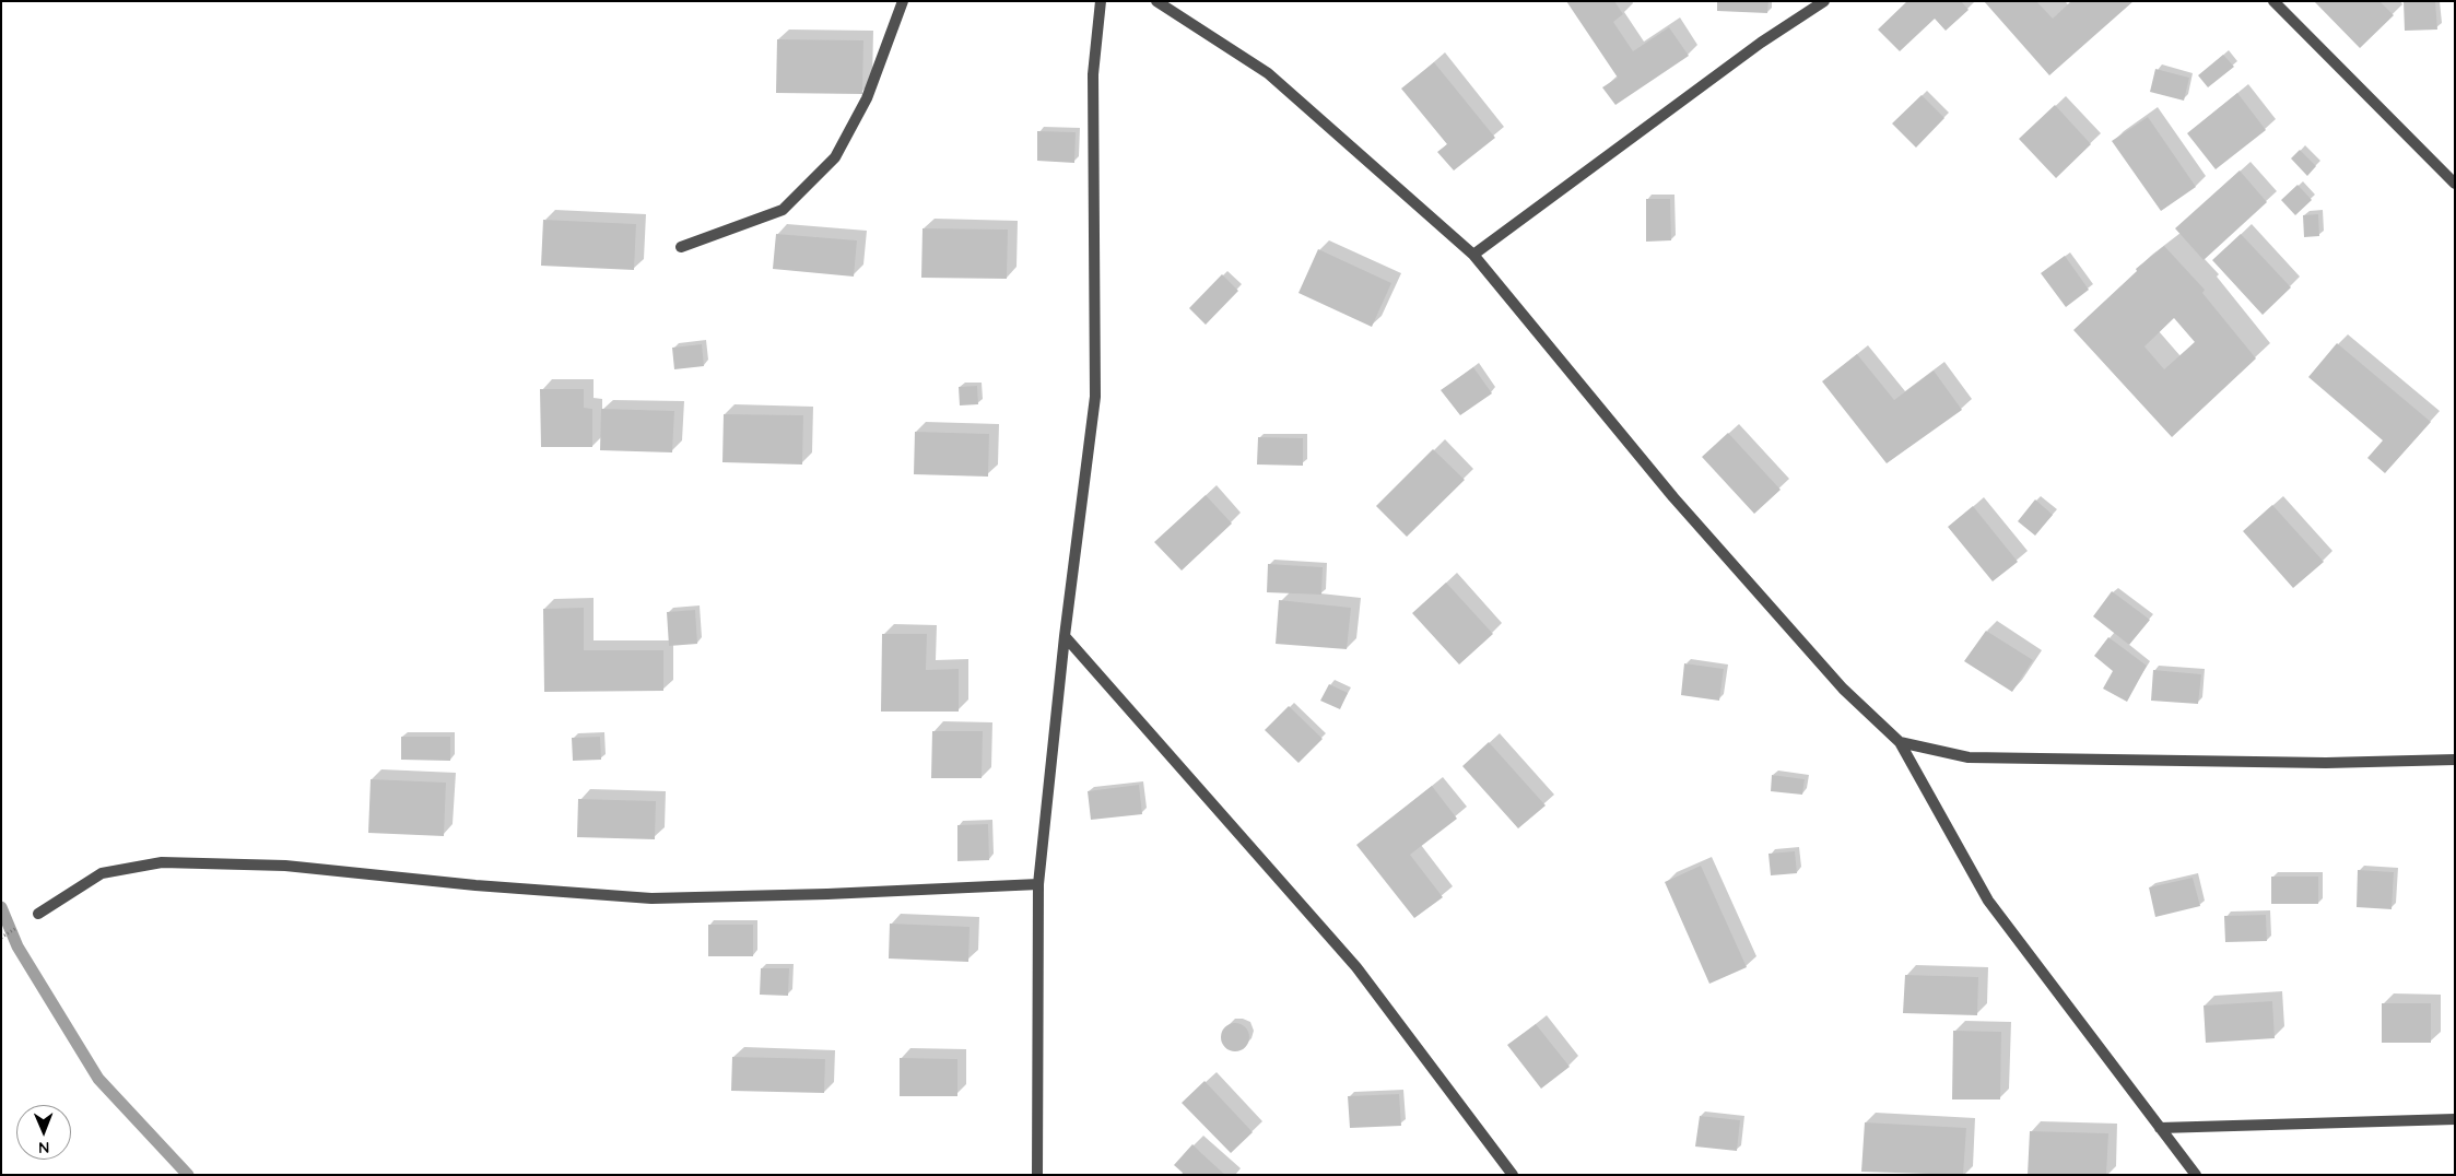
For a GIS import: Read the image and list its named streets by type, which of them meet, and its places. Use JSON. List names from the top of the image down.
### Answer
{
  "north": "bottom"
}
